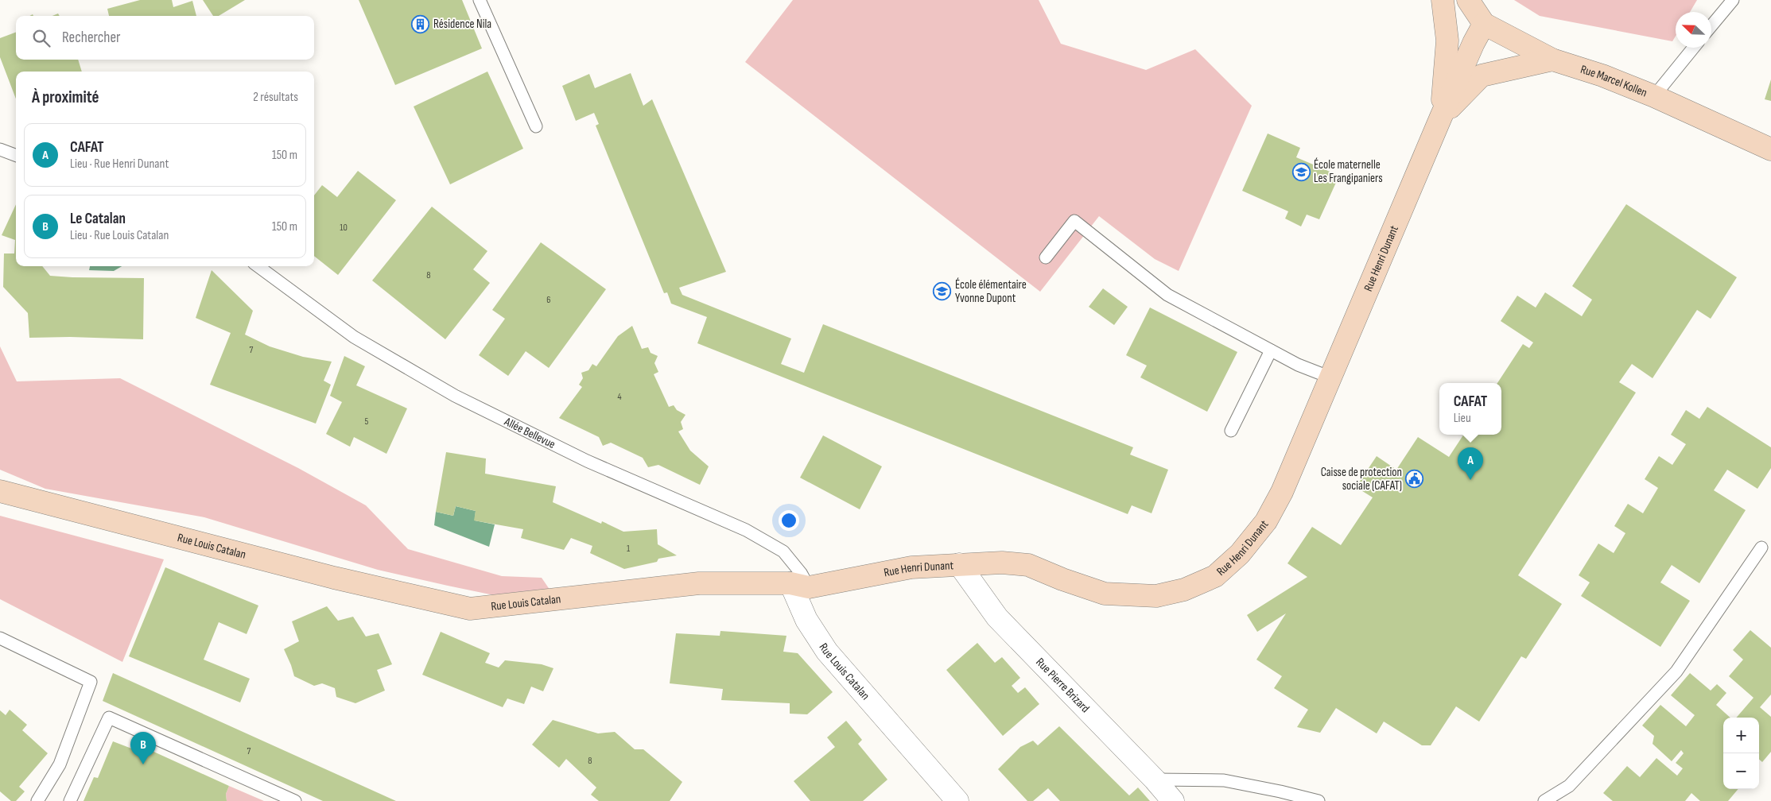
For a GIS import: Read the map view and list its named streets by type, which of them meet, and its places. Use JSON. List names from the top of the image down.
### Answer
{
  "streets": {
    "street": [
      "Rue Marcel Kollen",
      "Rue Henri Dunant",
      "Rue Louis Catalan",
      "Rue Pierre Brizard"
    ],
    "lane": ["Allée Bellevue"]
  },
  "crossings": [
    ["Rue Marcel Kollen", "Rue Henri Dunant"],
    ["Rue Henri Dunant", "Allée Bellevue"],
    ["Rue Henri Dunant", "Rue Louis Catalan"],
    ["Rue Henri Dunant", "Rue Pierre Brizard"],
    ["Allée Bellevue", "Rue Louis Catalan"]
  ],
  "places": {
    "building": ["Résidence Nila"],
    "school or university": ["École maternelle Les Frangipaniers", "École élémentaire Yvonne Dupont"],
    "public building": ["Caisse de protection sociale (CAFAT)"]
  },
  "house_numbers": [
    "10",
    "8",
    "6",
    "7",
    "4",
    "5",
    "1",
    "7",
    "8"
  ],
  "north": "top left",
  "page": {
    "search": "Rechercher",
    "heading": ["À proximité", "2 résultats"],
    "list": [
      {
        "mark": "A",
        "name": "CAFAT",
        "note": "Lieu · Rue Henri Dunant",
        "value": "150 m"
      },
      {
        "mark": "B",
        "name": "Le Catalan",
        "note": "Lieu · Rue Louis Catalan",
        "value": "150 m"
      }
    ],
    "popup": ["CAFAT", "Lieu"],
    "pins": ["A", "B"],
    "map_buttons": ["+", "−"]
  }
}
